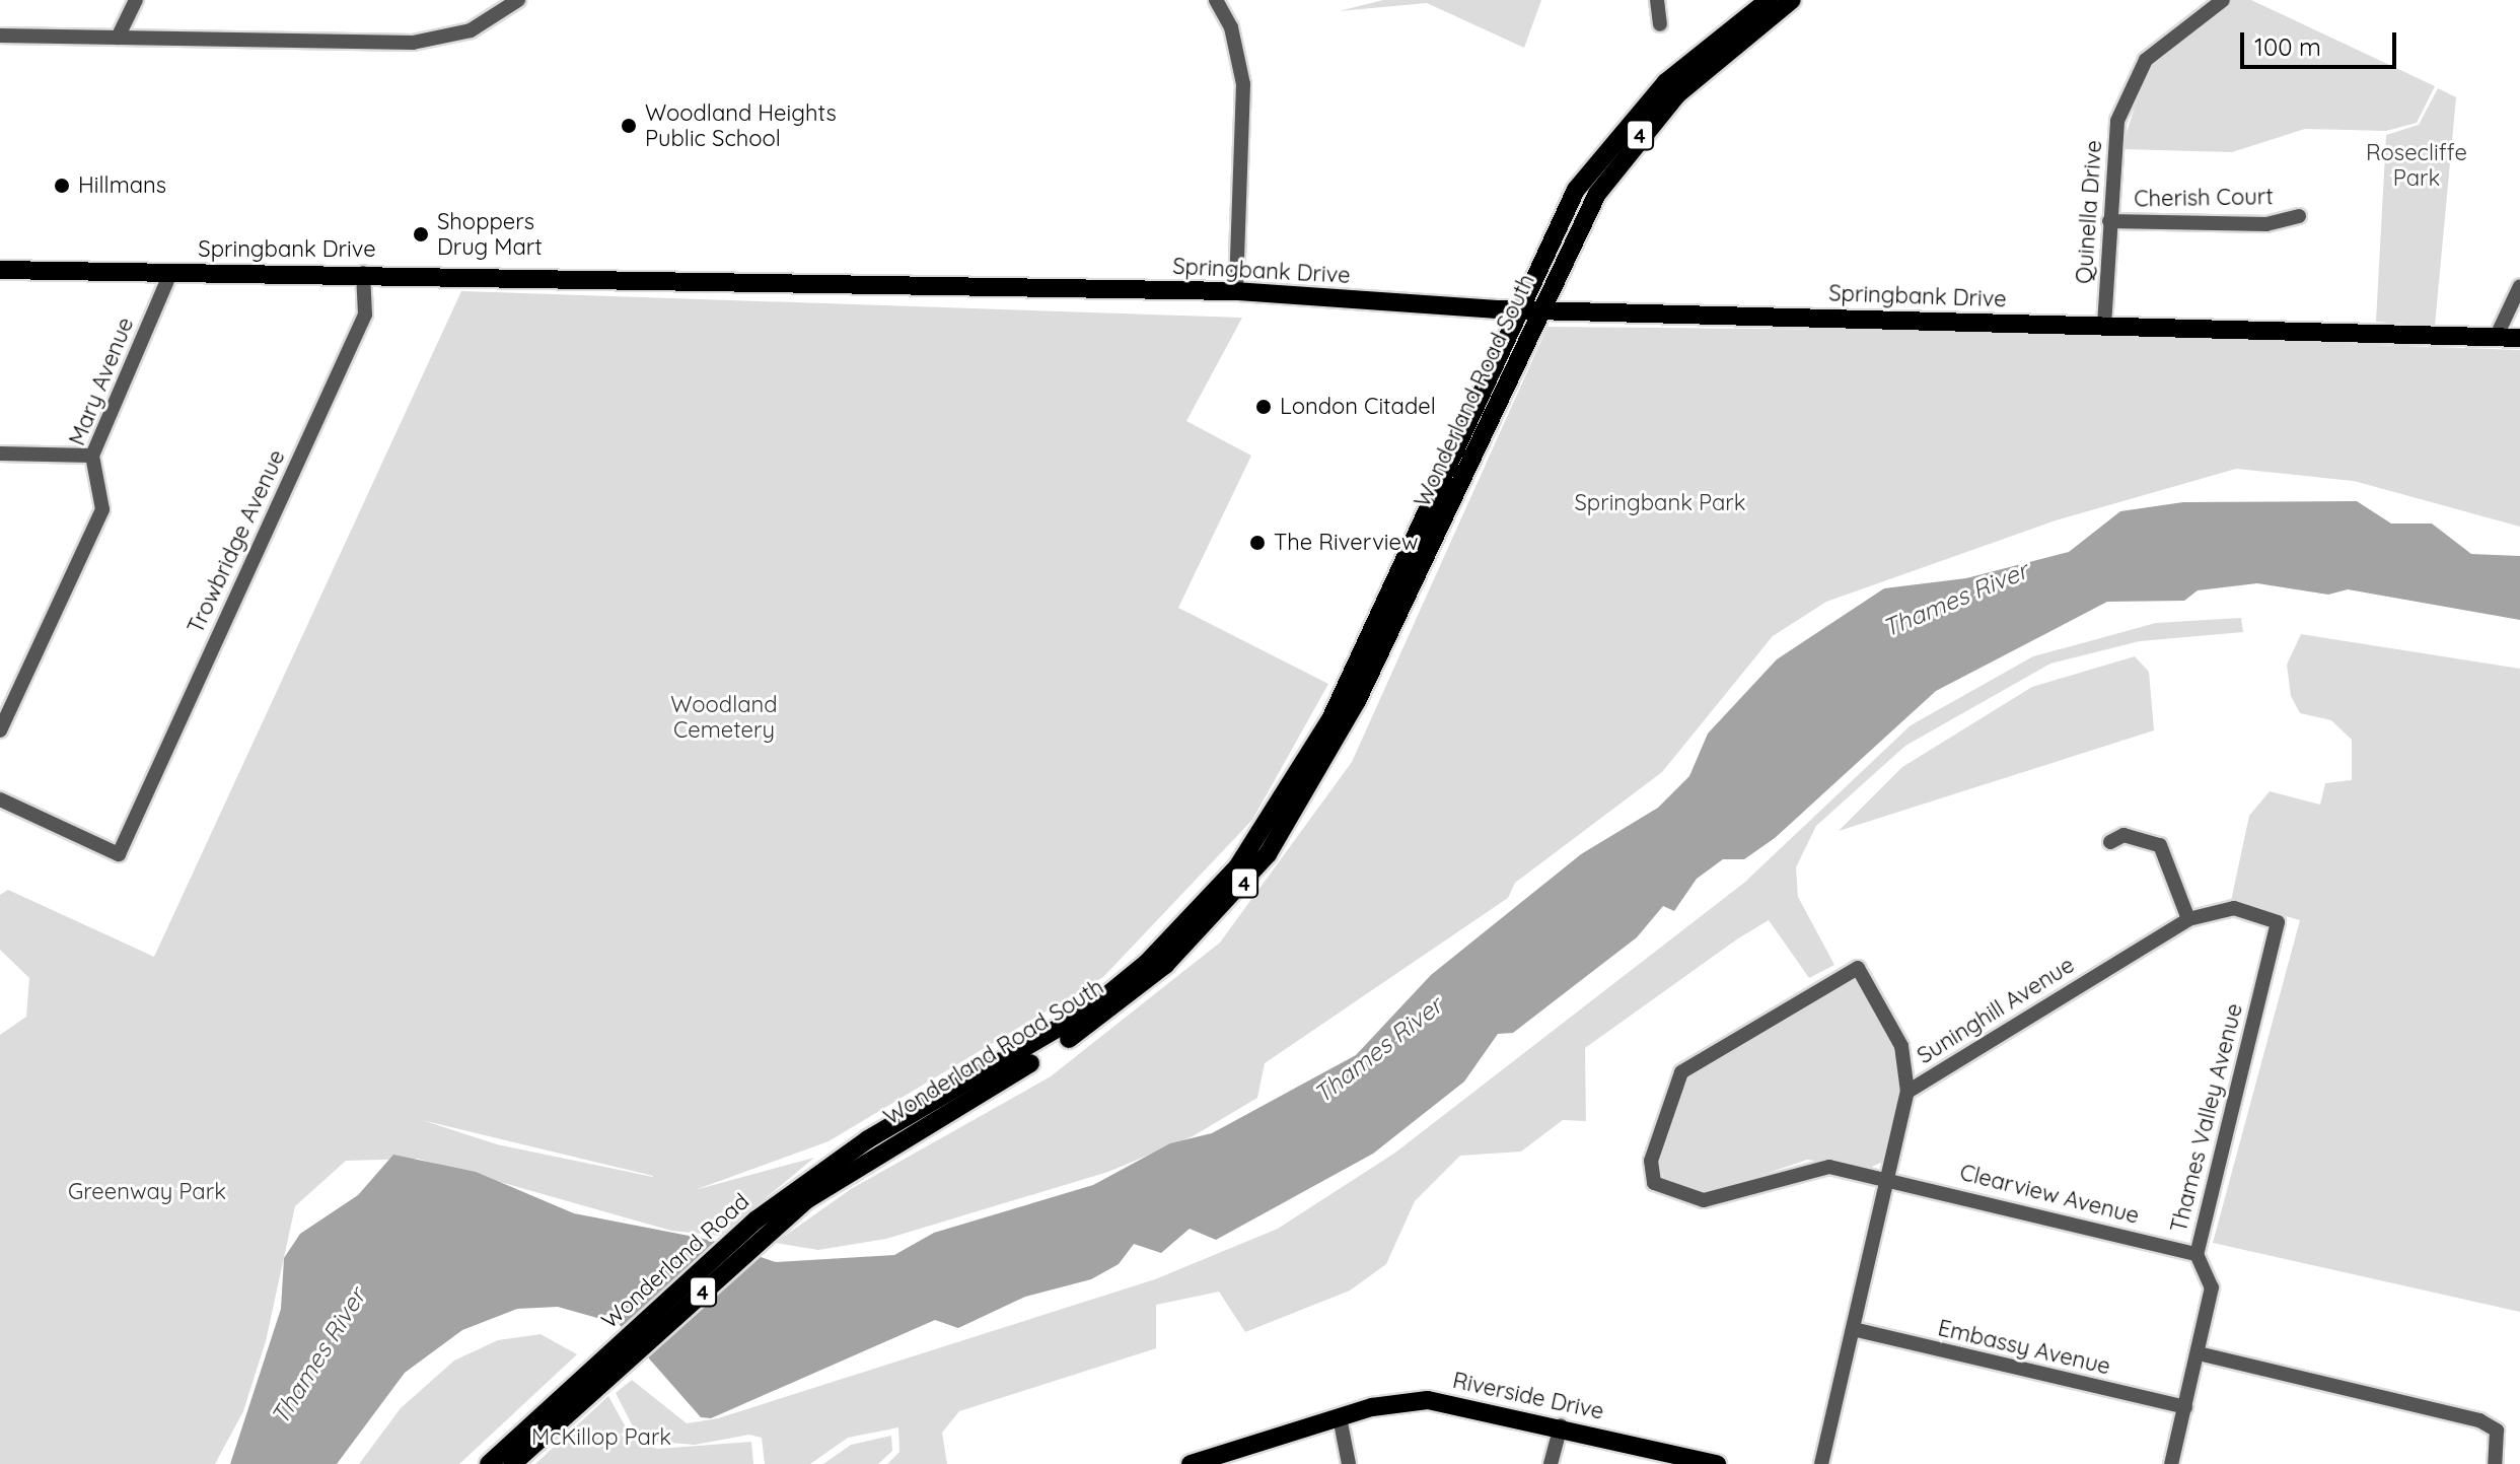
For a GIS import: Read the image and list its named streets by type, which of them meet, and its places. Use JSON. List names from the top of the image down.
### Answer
{
  "streets": {
    "main road": [
      "4",
      "Springbank Drive",
      "Wonderland Road South",
      "Wonderland Road",
      "Riverside Drive"
    ],
    "street": [
      "Cherish Court",
      "Quinella Drive",
      "Mary Avenue",
      "Trowbridge Avenue",
      "Suninghill Avenue",
      "Thames Valley Avenue",
      "Clearview Avenue",
      "Embassy Avenue"
    ]
  },
  "crossings": [
    ["4", "Wonderland Road"],
    ["Cherish Court", "Quinella Drive"],
    ["Quinella Drive", "Springbank Drive"],
    ["Springbank Drive", "Mary Avenue"],
    ["Springbank Drive", "Wonderland Road South"],
    ["Springbank Drive", "Trowbridge Avenue"],
    ["Wonderland Road South", "Wonderland Road"],
    ["Suninghill Avenue", "Thames Valley Avenue"],
    ["Suninghill Avenue", "Clearview Avenue"],
    ["Suninghill Avenue", "Embassy Avenue"],
    ["Thames Valley Avenue", "Clearview Avenue"],
    ["Thames Valley Avenue", "Embassy Avenue"]
  ],
  "water": ["Thames River"],
  "parks": [
    "Rosecliffe Park",
    "Springbank Park",
    "Woodland Cemetery",
    "Greenway Park",
    "McKillop Park"
  ],
  "places": [
    "Woodland Heights Public School",
    "Hillmans",
    "Shoppers Drug Mart",
    "London Citadel",
    "The Riverview"
  ],
  "scale_bar": "100 m"
}
